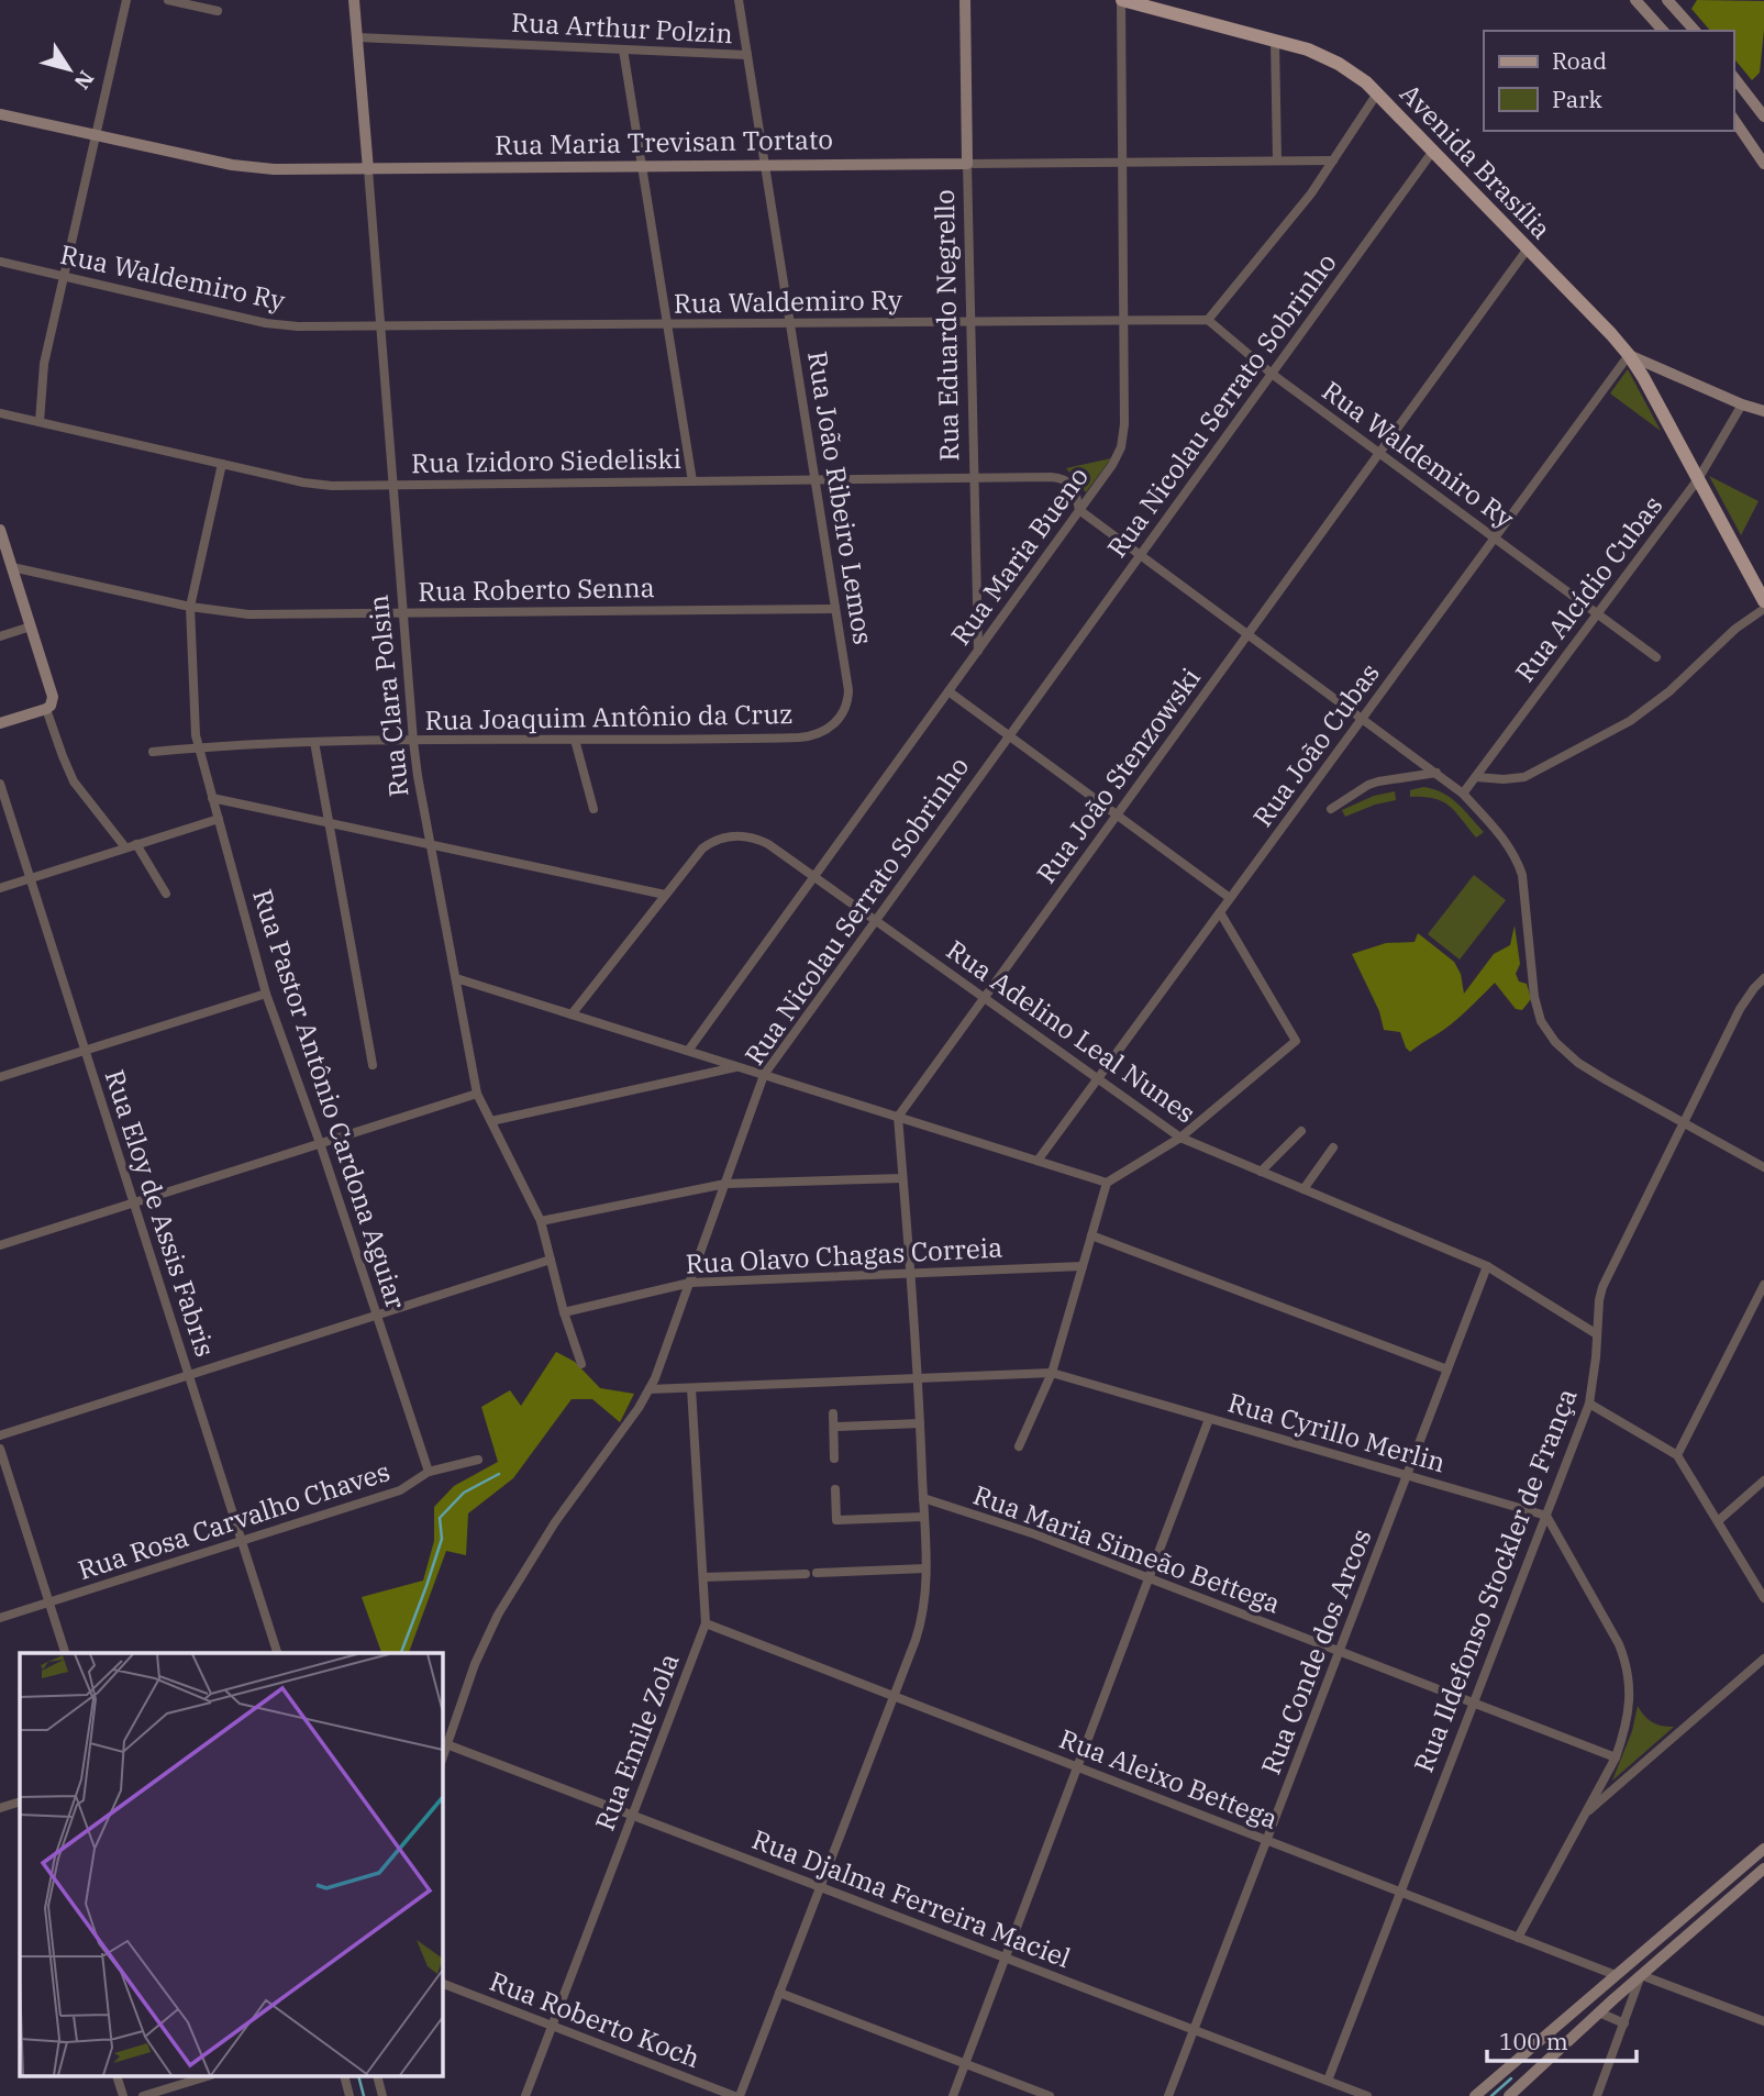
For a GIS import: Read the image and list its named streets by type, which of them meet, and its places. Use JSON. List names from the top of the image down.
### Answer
{
  "streets": {
    "main road": [
      "Rua Maria Trevisan Tortato",
      "Avenida Brasília",
      "Rua Eduardo Negrello",
      "Rua Clara Polsin"
    ],
    "street": [
      "Rua Arthur Polzin",
      "Rua Waldemiro Ry",
      "Rua Nicolau Serrato Sobrinho",
      "Rua Izidoro Siedeliski",
      "Rua João Ribeiro Lemos",
      "Rua Maria Bueno",
      "Rua Alcídio Cubas",
      "Rua Roberto Senna",
      "Rua Joaquim Antônio da Cruz",
      "Rua João Cubas",
      "Rua João Stenzowski",
      "Rua Adelino Leal Nunes",
      "Rua Pastor Antônio Cardona Aguiar",
      "Rua Eloy de Assis Fabris",
      "Rua Olavo Chagas Correia",
      "Rua Cyrillo Merlin",
      "Rua Rosa Carvalho Chaves",
      "Rua Maria Simeão Bettega",
      "Rua Ildefonso Stockler de França",
      "Rua Conde dos Arcos",
      "Rua Emile Zola",
      "Rua Aleixo Bettega",
      "Rua Djalma Ferreira Maciel",
      "Rua Roberto Koch"
    ]
  },
  "crossings": [
    ["Rua Arthur Polzin", "Rua João Ribeiro Lemos"],
    ["Rua Arthur Polzin", "Rua Clara Polsin"],
    ["Rua Maria Trevisan Tortato", "Rua Eduardo Negrello"],
    ["Rua Maria Trevisan Tortato", "Rua João Ribeiro Lemos"],
    ["Rua Maria Trevisan Tortato", "Rua Maria Bueno"],
    ["Rua Maria Trevisan Tortato", "Rua Clara Polsin"],
    ["Avenida Brasília", "Rua Nicolau Serrato Sobrinho"],
    ["Avenida Brasília", "Rua Maria Bueno"],
    ["Avenida Brasília", "Rua Alcídio Cubas"],
    ["Avenida Brasília", "Rua João Cubas"],
    ["Avenida Brasília", "Rua João Stenzowski"],
    ["Rua Waldemiro Ry", "Rua Eduardo Negrello"],
    ["Rua Waldemiro Ry", "Rua Nicolau Serrato Sobrinho"],
    ["Rua Waldemiro Ry", "Rua João Ribeiro Lemos"],
    ["Rua Waldemiro Ry", "Rua Maria Bueno"],
    ["Rua Waldemiro Ry", "Rua Alcídio Cubas"],
    ["Rua Waldemiro Ry", "Rua Clara Polsin"],
    ["Rua Waldemiro Ry", "Rua João Cubas"],
    ["Rua Waldemiro Ry", "Rua João Stenzowski"],
    ["Rua Eduardo Negrello", "Rua Izidoro Siedeliski"],
    ["Rua Eduardo Negrello", "Rua Maria Bueno"],
    ["Rua Nicolau Serrato Sobrinho", "Rua Adelino Leal Nunes"],
    ["Rua Nicolau Serrato Sobrinho", "Rua Olavo Chagas Correia"],
    ["Rua Nicolau Serrato Sobrinho", "Rua Cyrillo Merlin"],
    ["Rua Nicolau Serrato Sobrinho", "Rua Djalma Ferreira Maciel"],
    ["Rua Izidoro Siedeliski", "Rua João Ribeiro Lemos"],
    ["Rua Izidoro Siedeliski", "Rua Maria Bueno"],
    ["Rua Izidoro Siedeliski", "Rua Clara Polsin"],
    ["Rua Izidoro Siedeliski", "Rua Pastor Antônio Cardona Aguiar"],
    ["Rua João Ribeiro Lemos", "Rua Roberto Senna"],
    ["Rua João Ribeiro Lemos", "Rua Joaquim Antônio da Cruz"],
    ["Rua Maria Bueno", "Rua Adelino Leal Nunes"],
    ["Rua Roberto Senna", "Rua Clara Polsin"],
    ["Rua Roberto Senna", "Rua Pastor Antônio Cardona Aguiar"],
    ["Rua Clara Polsin", "Rua Joaquim Antônio da Cruz"],
    ["Rua Clara Polsin", "Rua Olavo Chagas Correia"],
    ["Rua Joaquim Antônio da Cruz", "Rua Pastor Antônio Cardona Aguiar"],
    ["Rua João Cubas", "Rua Adelino Leal Nunes"],
    ["Rua João Stenzowski", "Rua Adelino Leal Nunes"],
    ["Rua Adelino Leal Nunes", "Rua Ildefonso Stockler de França"],
    ["Rua Adelino Leal Nunes", "Rua Conde dos Arcos"],
    ["Rua Pastor Antônio Cardona Aguiar", "Rua Rosa Carvalho Chaves"],
    ["Rua Eloy de Assis Fabris", "Rua Rosa Carvalho Chaves"],
    ["Rua Cyrillo Merlin", "Rua Ildefonso Stockler de França"],
    ["Rua Cyrillo Merlin", "Rua Conde dos Arcos"],
    ["Rua Cyrillo Merlin", "Rua Emile Zola"],
    ["Rua Maria Simeão Bettega", "Rua Ildefonso Stockler de França"],
    ["Rua Maria Simeão Bettega", "Rua Conde dos Arcos"],
    ["Rua Ildefonso Stockler de França", "Rua Aleixo Bettega"],
    ["Rua Ildefonso Stockler de França", "Rua Djalma Ferreira Maciel"],
    ["Rua Conde dos Arcos", "Rua Aleixo Bettega"],
    ["Rua Conde dos Arcos", "Rua Djalma Ferreira Maciel"],
    ["Rua Emile Zola", "Rua Aleixo Bettega"],
    ["Rua Emile Zola", "Rua Djalma Ferreira Maciel"],
    ["Rua Emile Zola", "Rua Roberto Koch"]
  ],
  "legend": ["Road", "Park"],
  "scale_bar": "100 m",
  "north": "bottom right"
}
